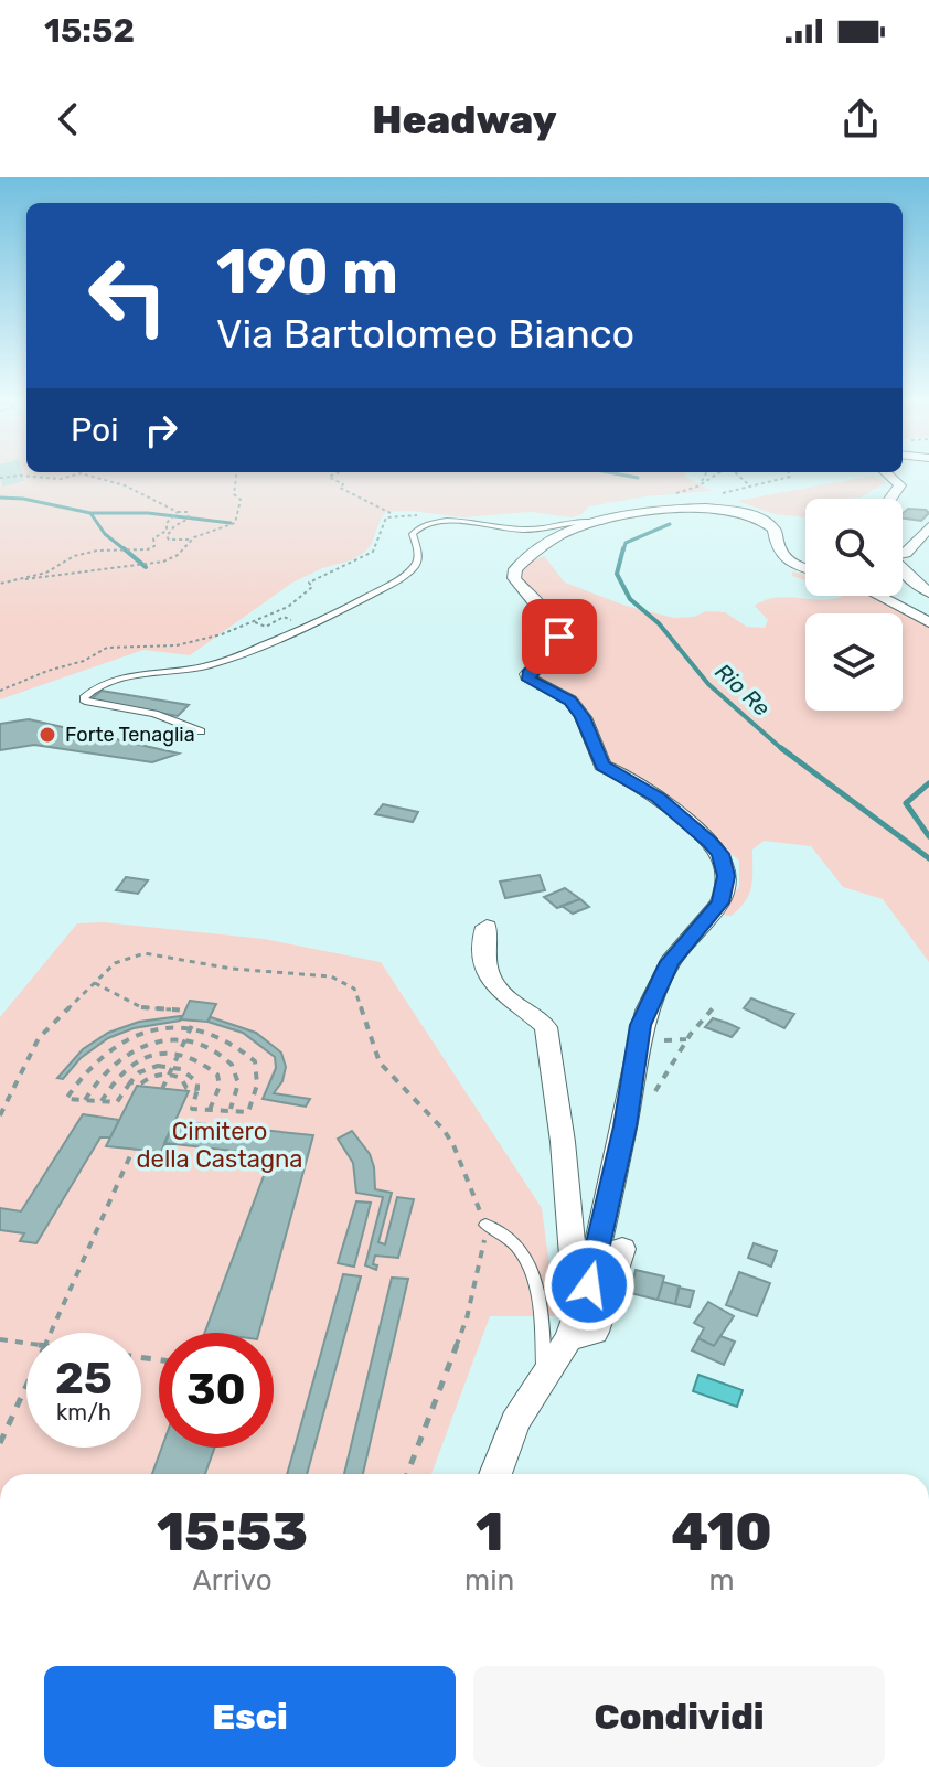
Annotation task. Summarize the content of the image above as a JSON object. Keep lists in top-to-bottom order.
{
  "water": ["Rio Re"],
  "parks": ["Cimitero della Castagna"],
  "places": ["Forte Tenaglia"],
  "page": {
    "status": "15:52",
    "header": "Headway",
    "turn": ["190 m", "Via Bartolomeo Bianco"],
    "then": "Poi",
    "speed": "25 km/h",
    "limit": "30",
    "eta": [
      "15:53",
      "Arrivo",
      "1",
      "min",
      "410",
      "m"
    ],
    "buttons": ["Esci", "Condividi"]
  }
}
